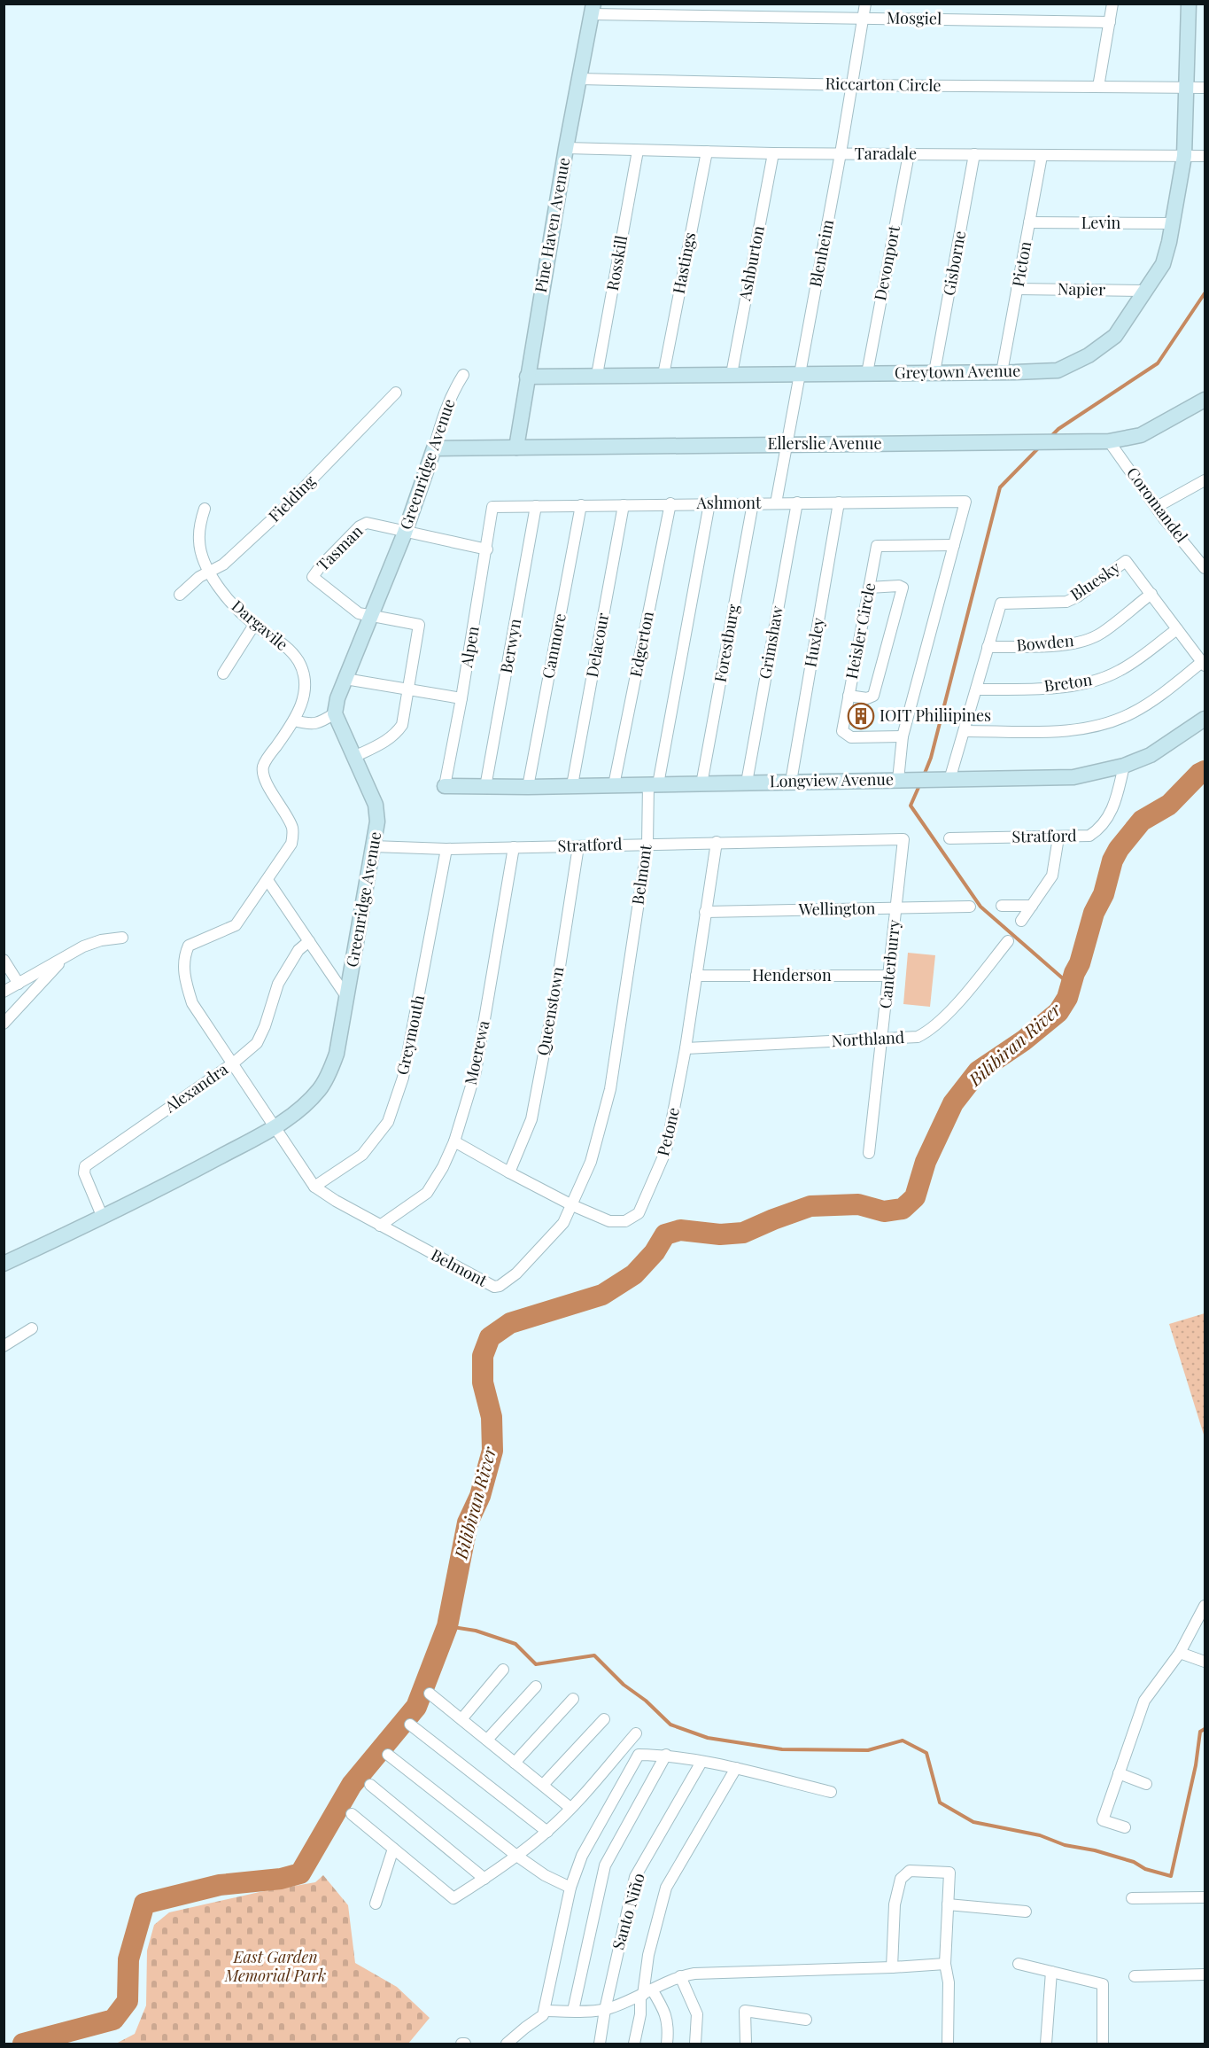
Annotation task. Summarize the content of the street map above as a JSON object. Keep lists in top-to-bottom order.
{
  "streets": {
    "street": [
      "Mosgiel",
      "Riccarton Circle",
      "Taradale",
      "Levin",
      "Pine Haven Avenue",
      "Blenheim",
      "Rosskill",
      "Hastings",
      "Ashburton",
      "Devonport",
      "Gisborne",
      "Picton",
      "Napier",
      "Greytown Avenue",
      "Ellerslie Avenue",
      "Greenridge Avenue",
      "Fielding",
      "Ashmont",
      "Coromandel",
      "Tasman",
      "Bluesky",
      "Dargavile",
      "Heisler Circle",
      "Grimshaw",
      "Huxley",
      "Forestburg",
      "Bowden",
      "Edgerton",
      "Delacour",
      "Berwyn",
      "Canmore",
      "Alpen",
      "Breton",
      "Longview Avenue",
      "Stratford",
      "Belmont",
      "Wellington",
      "Canterburry",
      "Henderson",
      "Queenstown",
      "Greymouth",
      "Northland",
      "Moerewa",
      "Alexandra",
      "Petone",
      "Santo Niño"
    ]
  },
  "crossings": [
    ["Mosgiel", "Pine Haven Avenue"],
    ["Mosgiel", "Blenheim"],
    ["Riccarton Circle", "Pine Haven Avenue"],
    ["Riccarton Circle", "Blenheim"],
    ["Riccarton Circle", "Greytown Avenue"],
    ["Taradale", "Pine Haven Avenue"],
    ["Taradale", "Blenheim"],
    ["Taradale", "Rosskill"],
    ["Taradale", "Hastings"],
    ["Taradale", "Ashburton"],
    ["Taradale", "Devonport"],
    ["Taradale", "Gisborne"],
    ["Taradale", "Picton"],
    ["Taradale", "Greytown Avenue"],
    ["Levin", "Picton"],
    ["Levin", "Greytown Avenue"],
    ["Pine Haven Avenue", "Greytown Avenue"],
    ["Pine Haven Avenue", "Ellerslie Avenue"],
    ["Blenheim", "Greytown Avenue"],
    ["Blenheim", "Ellerslie Avenue"],
    ["Blenheim", "Ashmont"],
    ["Rosskill", "Greytown Avenue"],
    ["Hastings", "Greytown Avenue"],
    ["Ashburton", "Greytown Avenue"],
    ["Devonport", "Greytown Avenue"],
    ["Gisborne", "Greytown Avenue"],
    ["Picton", "Napier"],
    ["Picton", "Greytown Avenue"],
    ["Napier", "Greytown Avenue"],
    ["Ellerslie Avenue", "Greenridge Avenue"],
    ["Ellerslie Avenue", "Coromandel"],
    ["Greenridge Avenue", "Tasman"],
    ["Greenridge Avenue", "Stratford"],
    ["Greenridge Avenue", "Belmont"],
    ["Greenridge Avenue", "Alexandra"],
    ["Fielding", "Dargavile"],
    ["Ashmont", "Heisler Circle"],
    ["Ashmont", "Grimshaw"],
    ["Ashmont", "Huxley"],
    ["Ashmont", "Forestburg"],
    ["Ashmont", "Edgerton"],
    ["Ashmont", "Delacour"],
    ["Ashmont", "Berwyn"],
    ["Ashmont", "Canmore"],
    ["Ashmont", "Alpen"],
    ["Ashmont", "Belmont"],
    ["Tasman", "Alpen"],
    ["Bluesky", "Bowden"],
    ["Dargavile", "Belmont"],
    ["Grimshaw", "Longview Avenue"],
    ["Huxley", "Longview Avenue"],
    ["Forestburg", "Longview Avenue"],
    ["Edgerton", "Longview Avenue"],
    ["Delacour", "Longview Avenue"],
    ["Berwyn", "Longview Avenue"],
    ["Canmore", "Longview Avenue"],
    ["Alpen", "Longview Avenue"],
    ["Longview Avenue", "Stratford"],
    ["Longview Avenue", "Belmont"],
    ["Stratford", "Belmont"],
    ["Stratford", "Canterburry"],
    ["Stratford", "Queenstown"],
    ["Stratford", "Greymouth"],
    ["Stratford", "Moerewa"],
    ["Stratford", "Petone"],
    ["Belmont", "Greymouth"],
    ["Belmont", "Moerewa"],
    ["Belmont", "Alexandra"],
    ["Belmont", "Petone"],
    ["Wellington", "Canterburry"],
    ["Wellington", "Petone"],
    ["Canterburry", "Henderson"],
    ["Canterburry", "Northland"],
    ["Henderson", "Petone"],
    ["Queenstown", "Petone"],
    ["Northland", "Petone"],
    ["Moerewa", "Petone"]
  ],
  "water": ["Bilibiran River"],
  "parks": ["East Garden Memorial Park"],
  "places": {
    "building": ["IOIT Philiipines"]
  }
}
